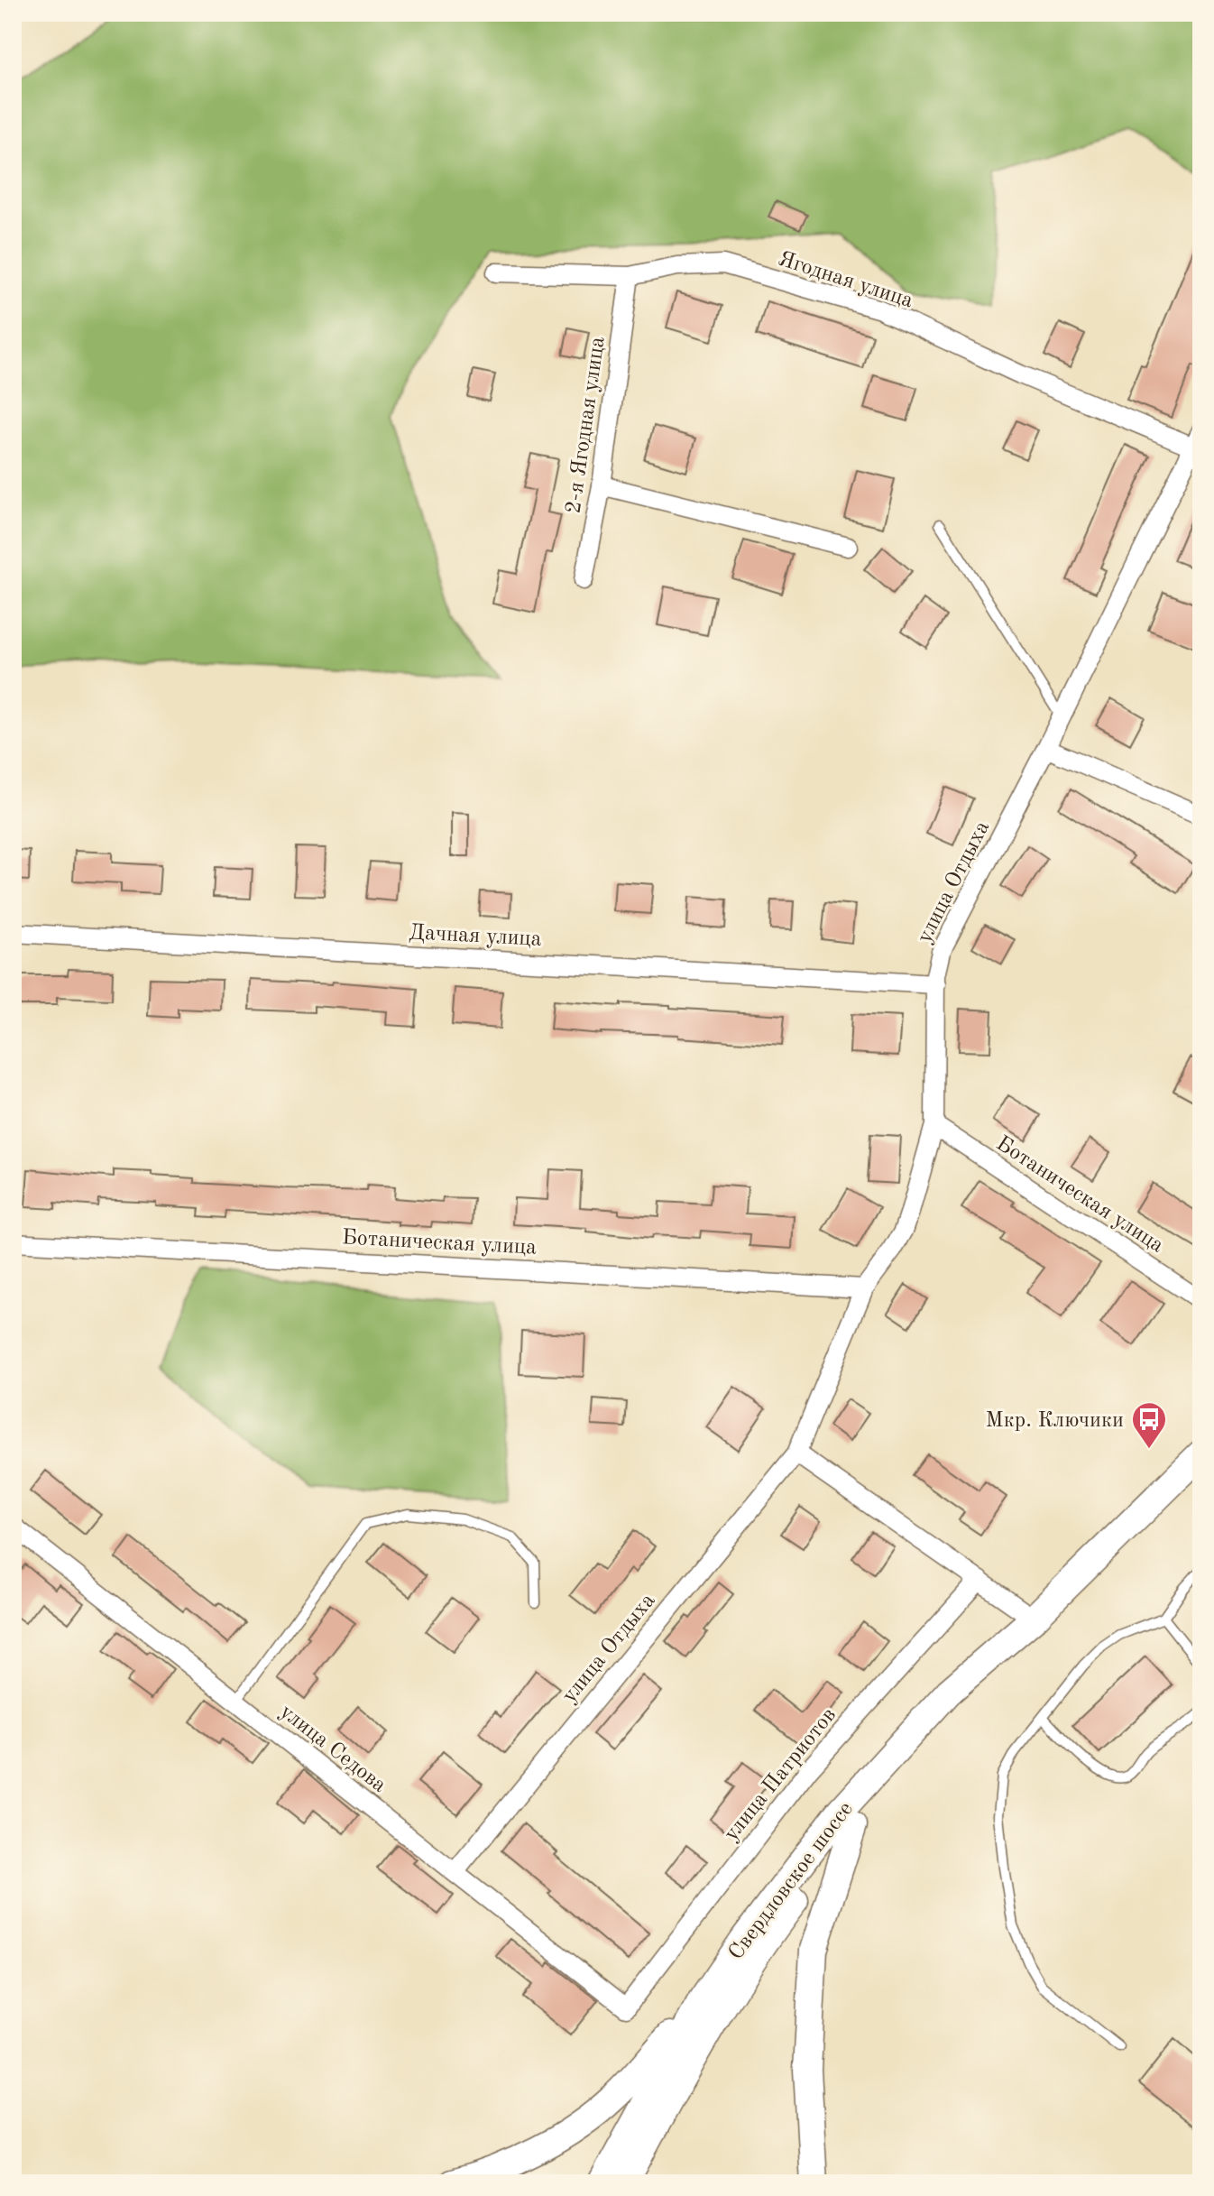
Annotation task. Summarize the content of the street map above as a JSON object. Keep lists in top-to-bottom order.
{
  "streets": {
    "main road": ["Свердловское шоссе"],
    "street": [
      "Ягодная улица",
      "2-я Ягодная улица",
      "улица Отдыха",
      "Дачная улица",
      "Ботаническая улица",
      "улица Седова",
      "улица Патриотов"
    ]
  },
  "crossings": [
    ["Ягодная улица", "2-я Ягодная улица"],
    ["Ягодная улица", "улица Отдыха"],
    ["улица Отдыха", "Дачная улица"],
    ["улица Отдыха", "Ботаническая улица"],
    ["улица Отдыха", "улица Седова"],
    ["улица Седова", "улица Патриотов"]
  ],
  "places": {
    "bus stop": ["Мкр. Ключики"]
  }
}
